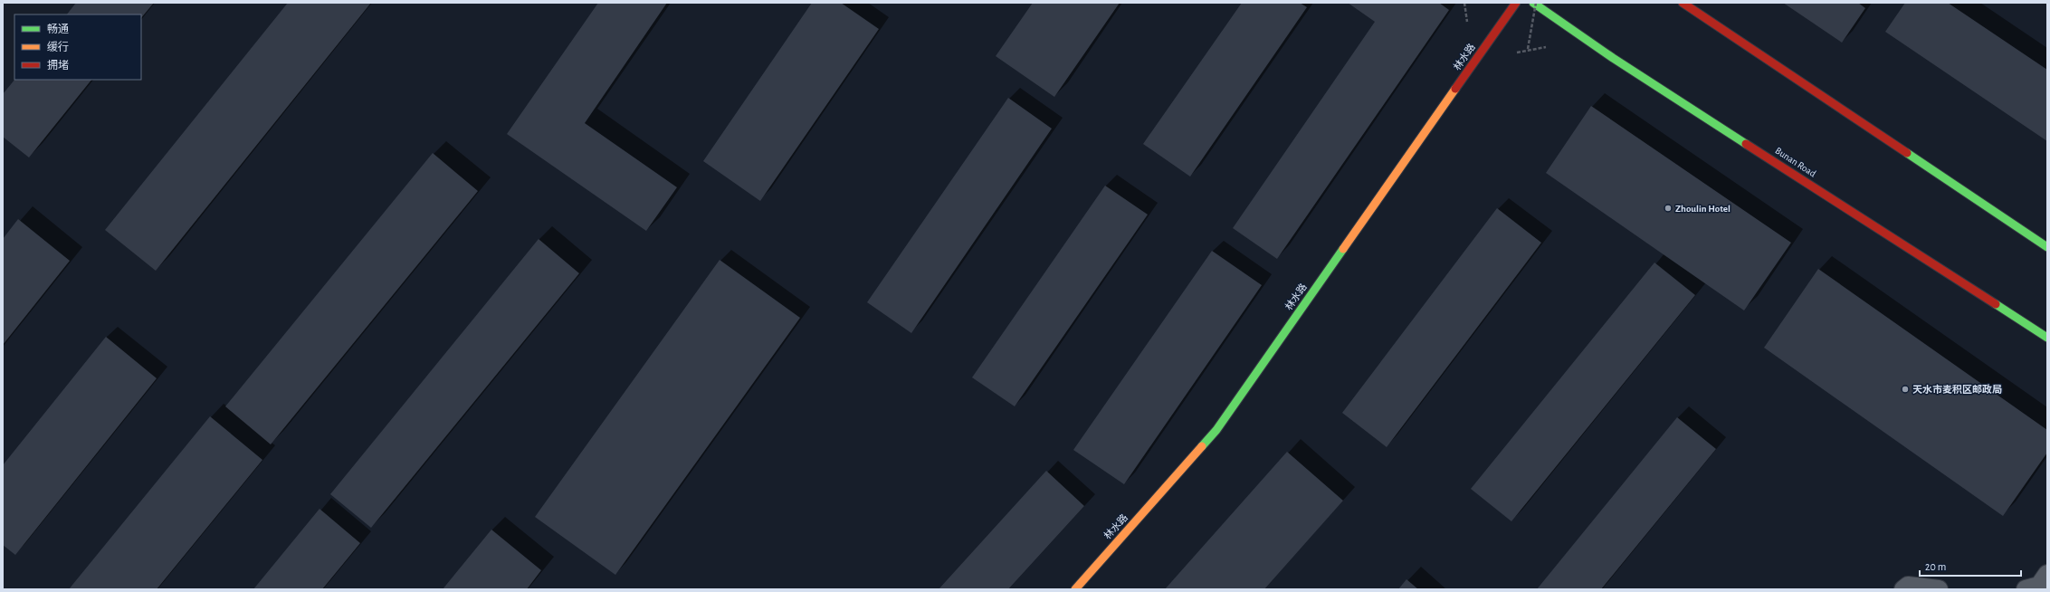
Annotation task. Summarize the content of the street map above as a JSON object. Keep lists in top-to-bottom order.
{
  "streets": {
    "main road": ["林水路", "Bunan Road"]
  },
  "places": ["Zhoulin Hotel", "天水市麦积区邮政局"],
  "legend": ["畅通", "缓行", "拥堵"],
  "scale_bar": "20 m"
}
